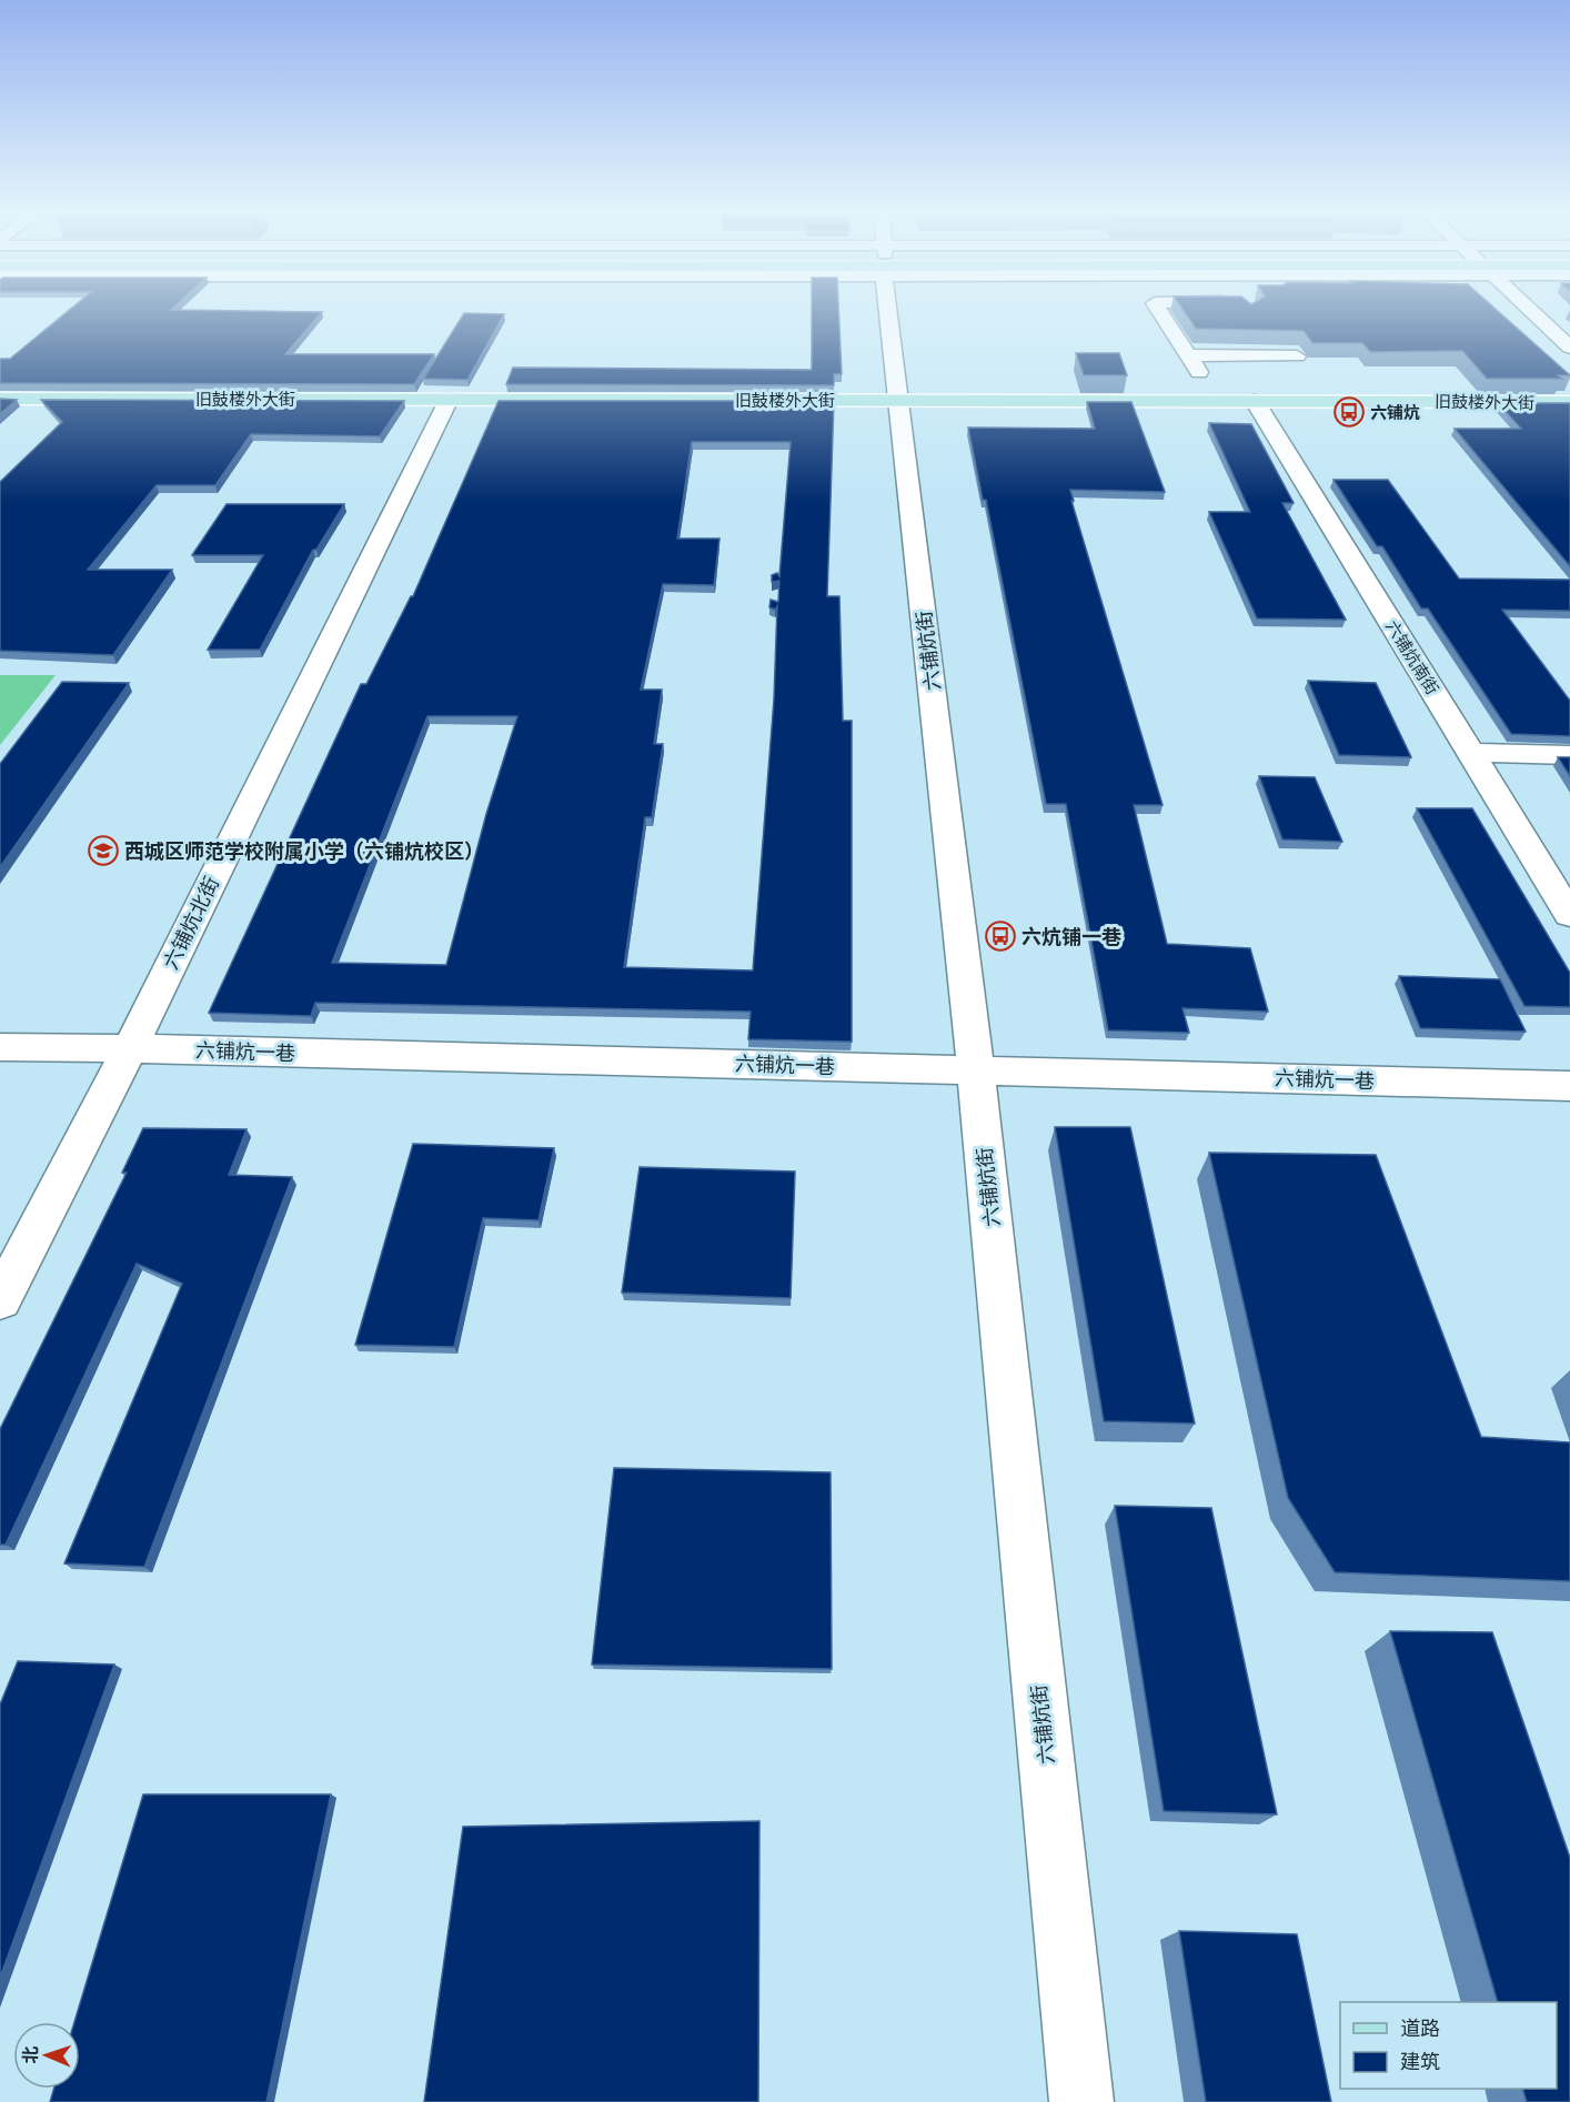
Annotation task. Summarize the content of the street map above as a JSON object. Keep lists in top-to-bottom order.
{
  "streets": {
    "main road": ["旧鼓楼外大街"],
    "street": [
      "六铺炕街",
      "六铺炕南街",
      "六铺炕北街",
      "六铺炕一巷"
    ]
  },
  "crossings": [
    ["旧鼓楼外大街", "六铺炕街"],
    ["旧鼓楼外大街", "六铺炕南街"],
    ["旧鼓楼外大街", "六铺炕北街"],
    ["六铺炕街", "六铺炕一巷"],
    ["六铺炕北街", "六铺炕一巷"]
  ],
  "places": {
    "bus stop": ["六铺炕", "六炕铺一巷"],
    "school or university": ["西城区师范学校附属小学（六铺炕校区）"]
  },
  "legend": ["道路", "建筑"],
  "north": "left"
}
